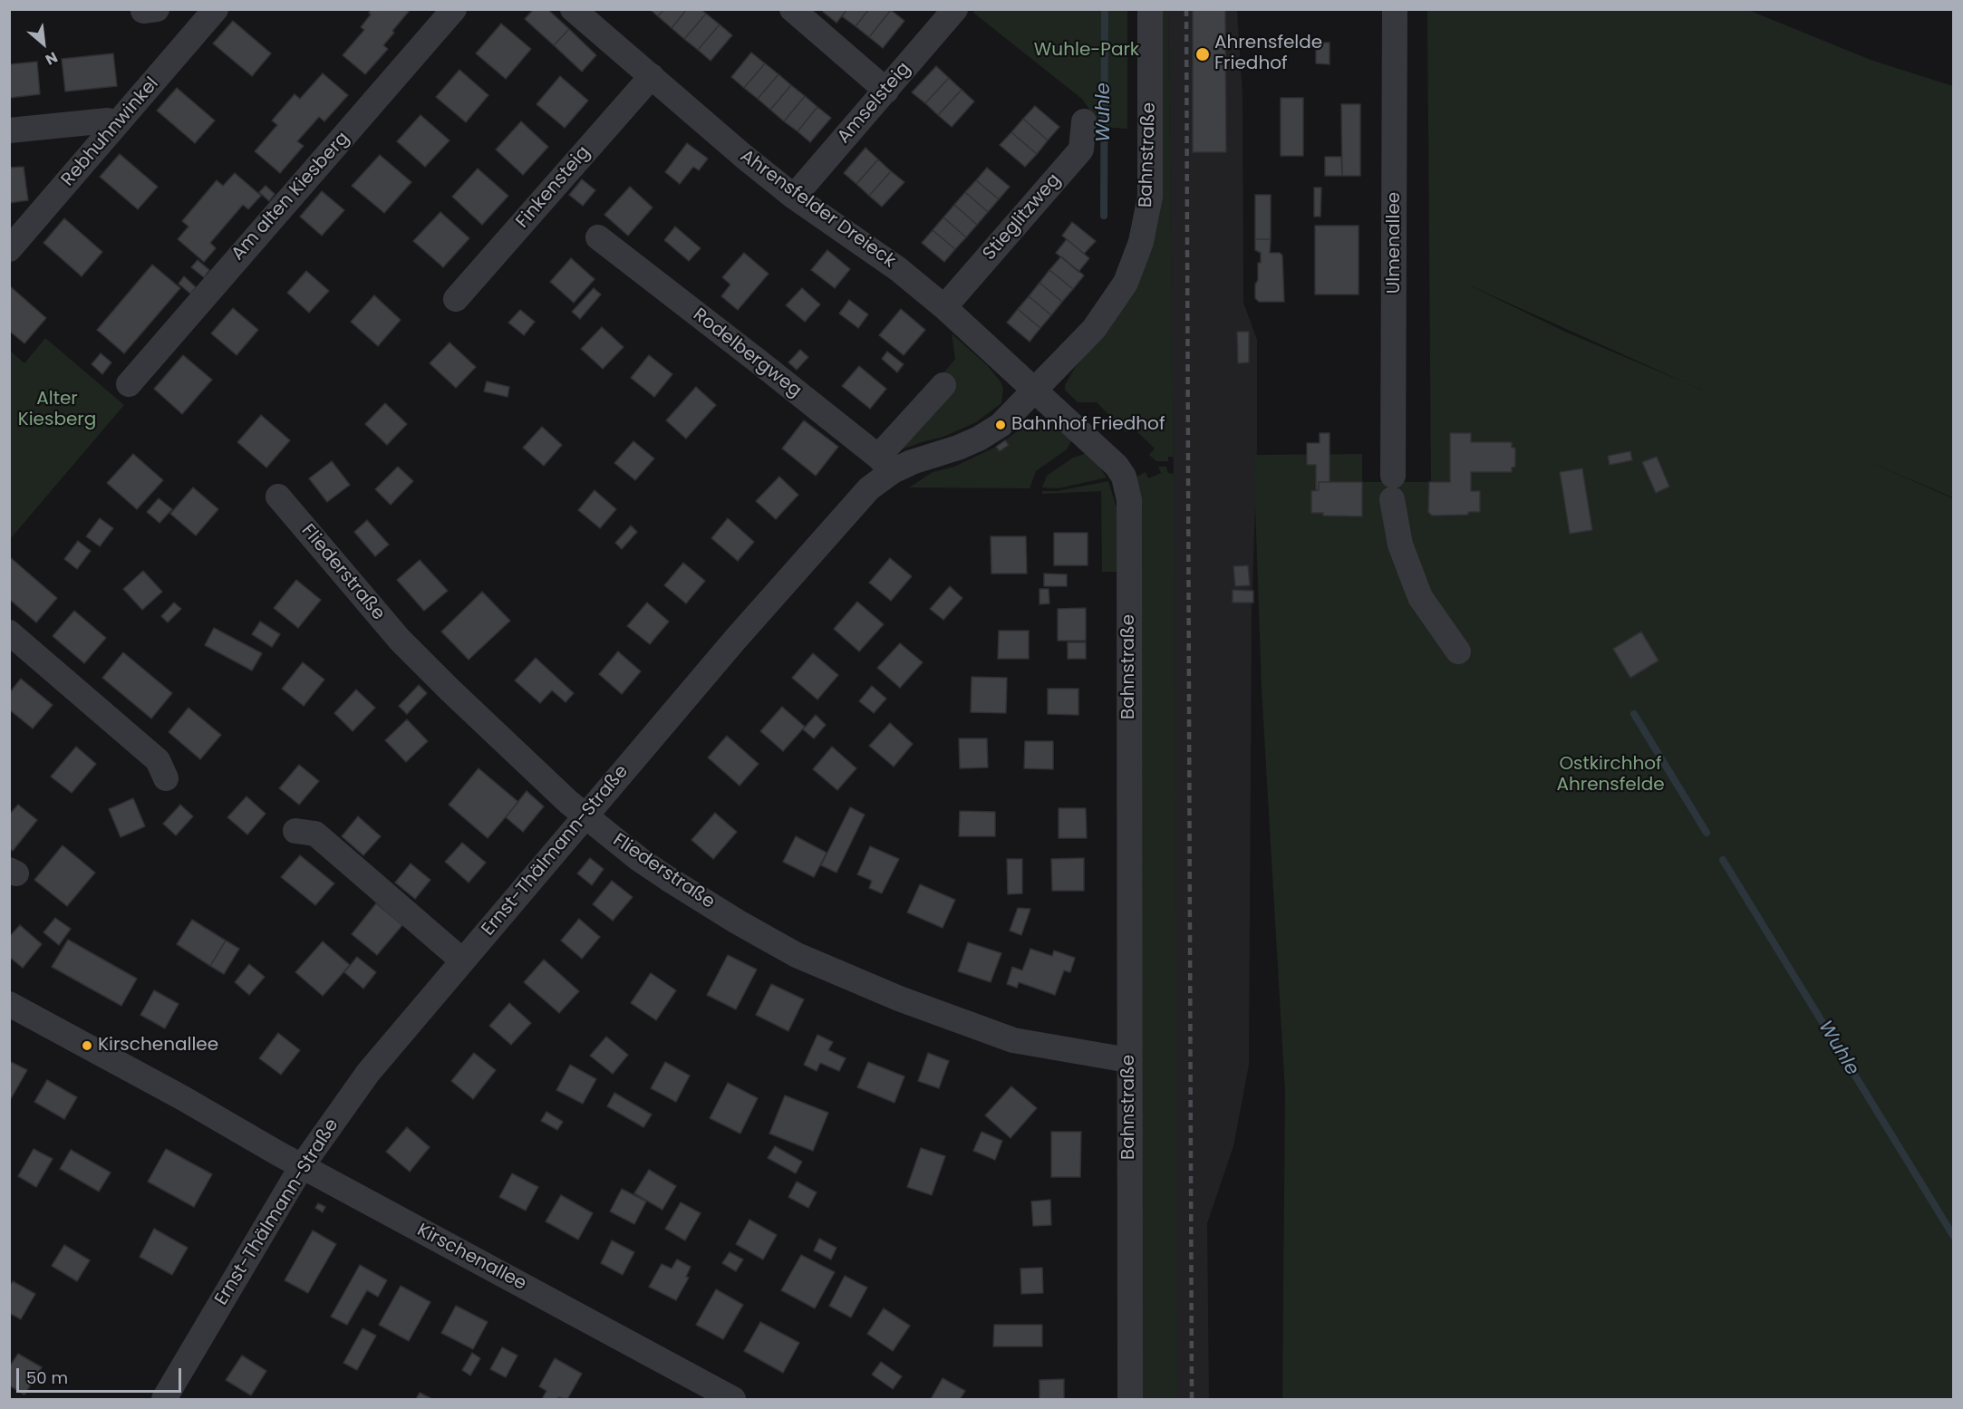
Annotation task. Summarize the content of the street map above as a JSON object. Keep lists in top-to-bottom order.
{
  "streets": {
    "street": [
      "Amselsteig",
      "Rebhuhnwinkel",
      "Bahnstraße",
      "Finkensteig",
      "Am alten Kiesberg",
      "Ahrensfelder Dreieck",
      "Stieglitzweg",
      "Ulmenallee",
      "Rodelbergweg",
      "Fliederstraße",
      "Ernst-Thälmann-Straße",
      "Kirschenallee"
    ]
  },
  "crossings": [
    ["Amselsteig", "Ahrensfelder Dreieck"],
    ["Bahnstraße", "Ahrensfelder Dreieck"],
    ["Bahnstraße", "Fliederstraße"],
    ["Bahnstraße", "Ernst-Thälmann-Straße"],
    ["Finkensteig", "Ahrensfelder Dreieck"],
    ["Ahrensfelder Dreieck", "Stieglitzweg"],
    ["Ahrensfelder Dreieck", "Ernst-Thälmann-Straße"],
    ["Rodelbergweg", "Ernst-Thälmann-Straße"],
    ["Fliederstraße", "Ernst-Thälmann-Straße"],
    ["Ernst-Thälmann-Straße", "Kirschenallee"]
  ],
  "water": ["Wuhle"],
  "parks": ["Wuhle-Park", "Alter Kiesberg", "Ostkirchhof Ahrensfelde"],
  "places": ["Ahrensfelde Friedhof", "Bahnhof Friedhof", "Kirschenallee"],
  "scale_bar": "50 m",
  "north": "bottom right"
}
